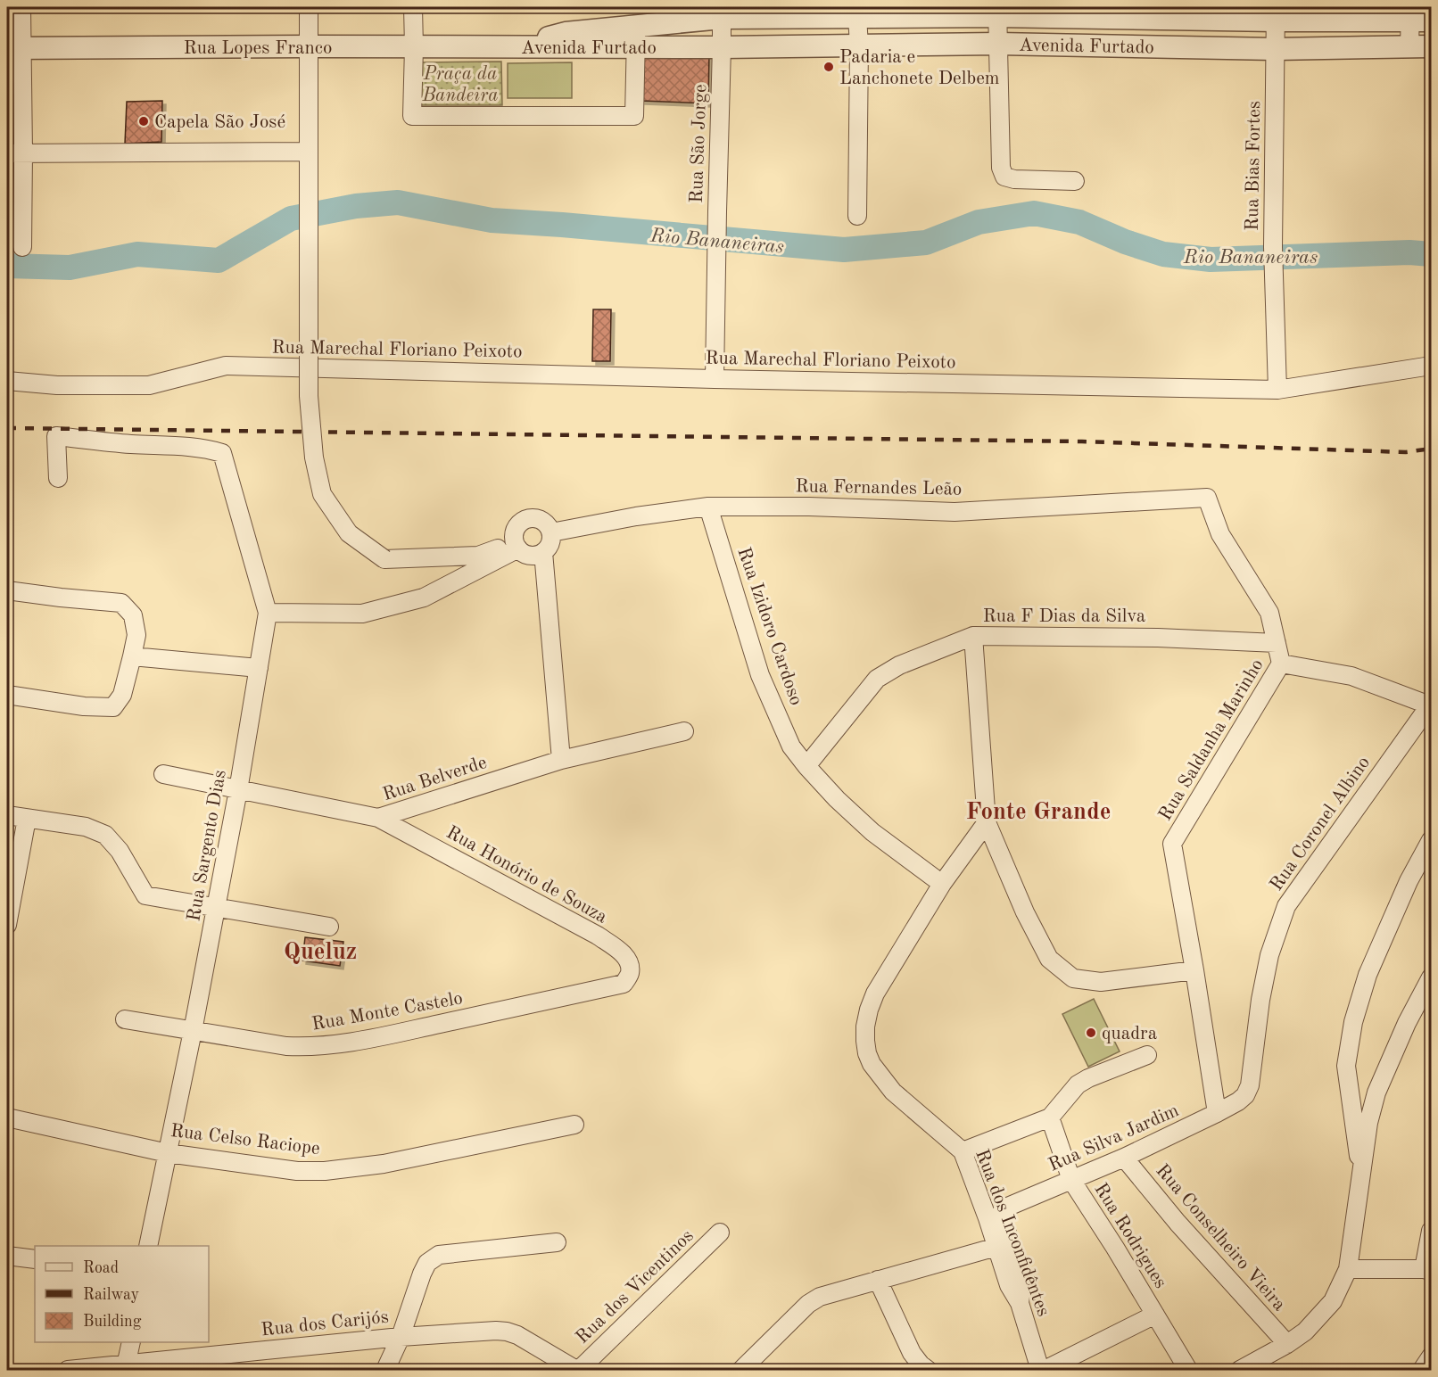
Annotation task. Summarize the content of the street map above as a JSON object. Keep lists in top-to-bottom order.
{
  "streets": {
    "street": [
      "Avenida Furtado",
      "Rua Lopes Franco",
      "Rua São Jorge",
      "Rua Bias Fortes",
      "Rua Marechal Floriano Peixoto",
      "Rua Fernandes Leão",
      "Rua F Dias da Silva",
      "Rua Izidoro Cardoso",
      "Rua Saldanha Marinho",
      "Rua Belverde",
      "Rua Coronel Albino",
      "Rua Sargento Dias",
      "Rua Honório de Souza",
      "Rua Monte Castelo",
      "Rua Silva Jardim",
      "Rua Celso Raciope",
      "Rua dos Inconfidêntes",
      "Rua Rodrigues",
      "Rua Conselheiro Vieira",
      "Rua dos Vicentinos",
      "Rua dos Carijós"
    ]
  },
  "crossings": [
    ["Avenida Furtado", "Rua Lopes Franco"],
    ["Avenida Furtado", "Rua São Jorge"],
    ["Avenida Furtado", "Rua Bias Fortes"],
    ["Rua São Jorge", "Rua Marechal Floriano Peixoto"],
    ["Rua Bias Fortes", "Rua Marechal Floriano Peixoto"],
    ["Rua Fernandes Leão", "Rua Izidoro Cardoso"],
    ["Rua Fernandes Leão", "Rua Saldanha Marinho"],
    ["Rua F Dias da Silva", "Rua Izidoro Cardoso"],
    ["Rua F Dias da Silva", "Rua Saldanha Marinho"],
    ["Rua Izidoro Cardoso", "Rua dos Inconfidêntes"],
    ["Rua Saldanha Marinho", "Rua Silva Jardim"],
    ["Rua Belverde", "Rua Sargento Dias"],
    ["Rua Belverde", "Rua Honório de Souza"],
    ["Rua Coronel Albino", "Rua Silva Jardim"],
    ["Rua Sargento Dias", "Rua Monte Castelo"],
    ["Rua Sargento Dias", "Rua Celso Raciope"],
    ["Rua Honório de Souza", "Rua Monte Castelo"],
    ["Rua Silva Jardim", "Rua dos Inconfidêntes"],
    ["Rua Silva Jardim", "Rua Rodrigues"],
    ["Rua Silva Jardim", "Rua Conselheiro Vieira"],
    ["Rua dos Vicentinos", "Rua dos Carijós"]
  ],
  "districts": ["Fonte Grande", "Queluz"],
  "water": ["Rio Bananeiras"],
  "parks": ["Praça da Bandeira"],
  "places": ["Padaria e Lanchonete Delbem", "Capela São José", "quadra"],
  "legend": ["Road", "Railway", "Building"]
}
